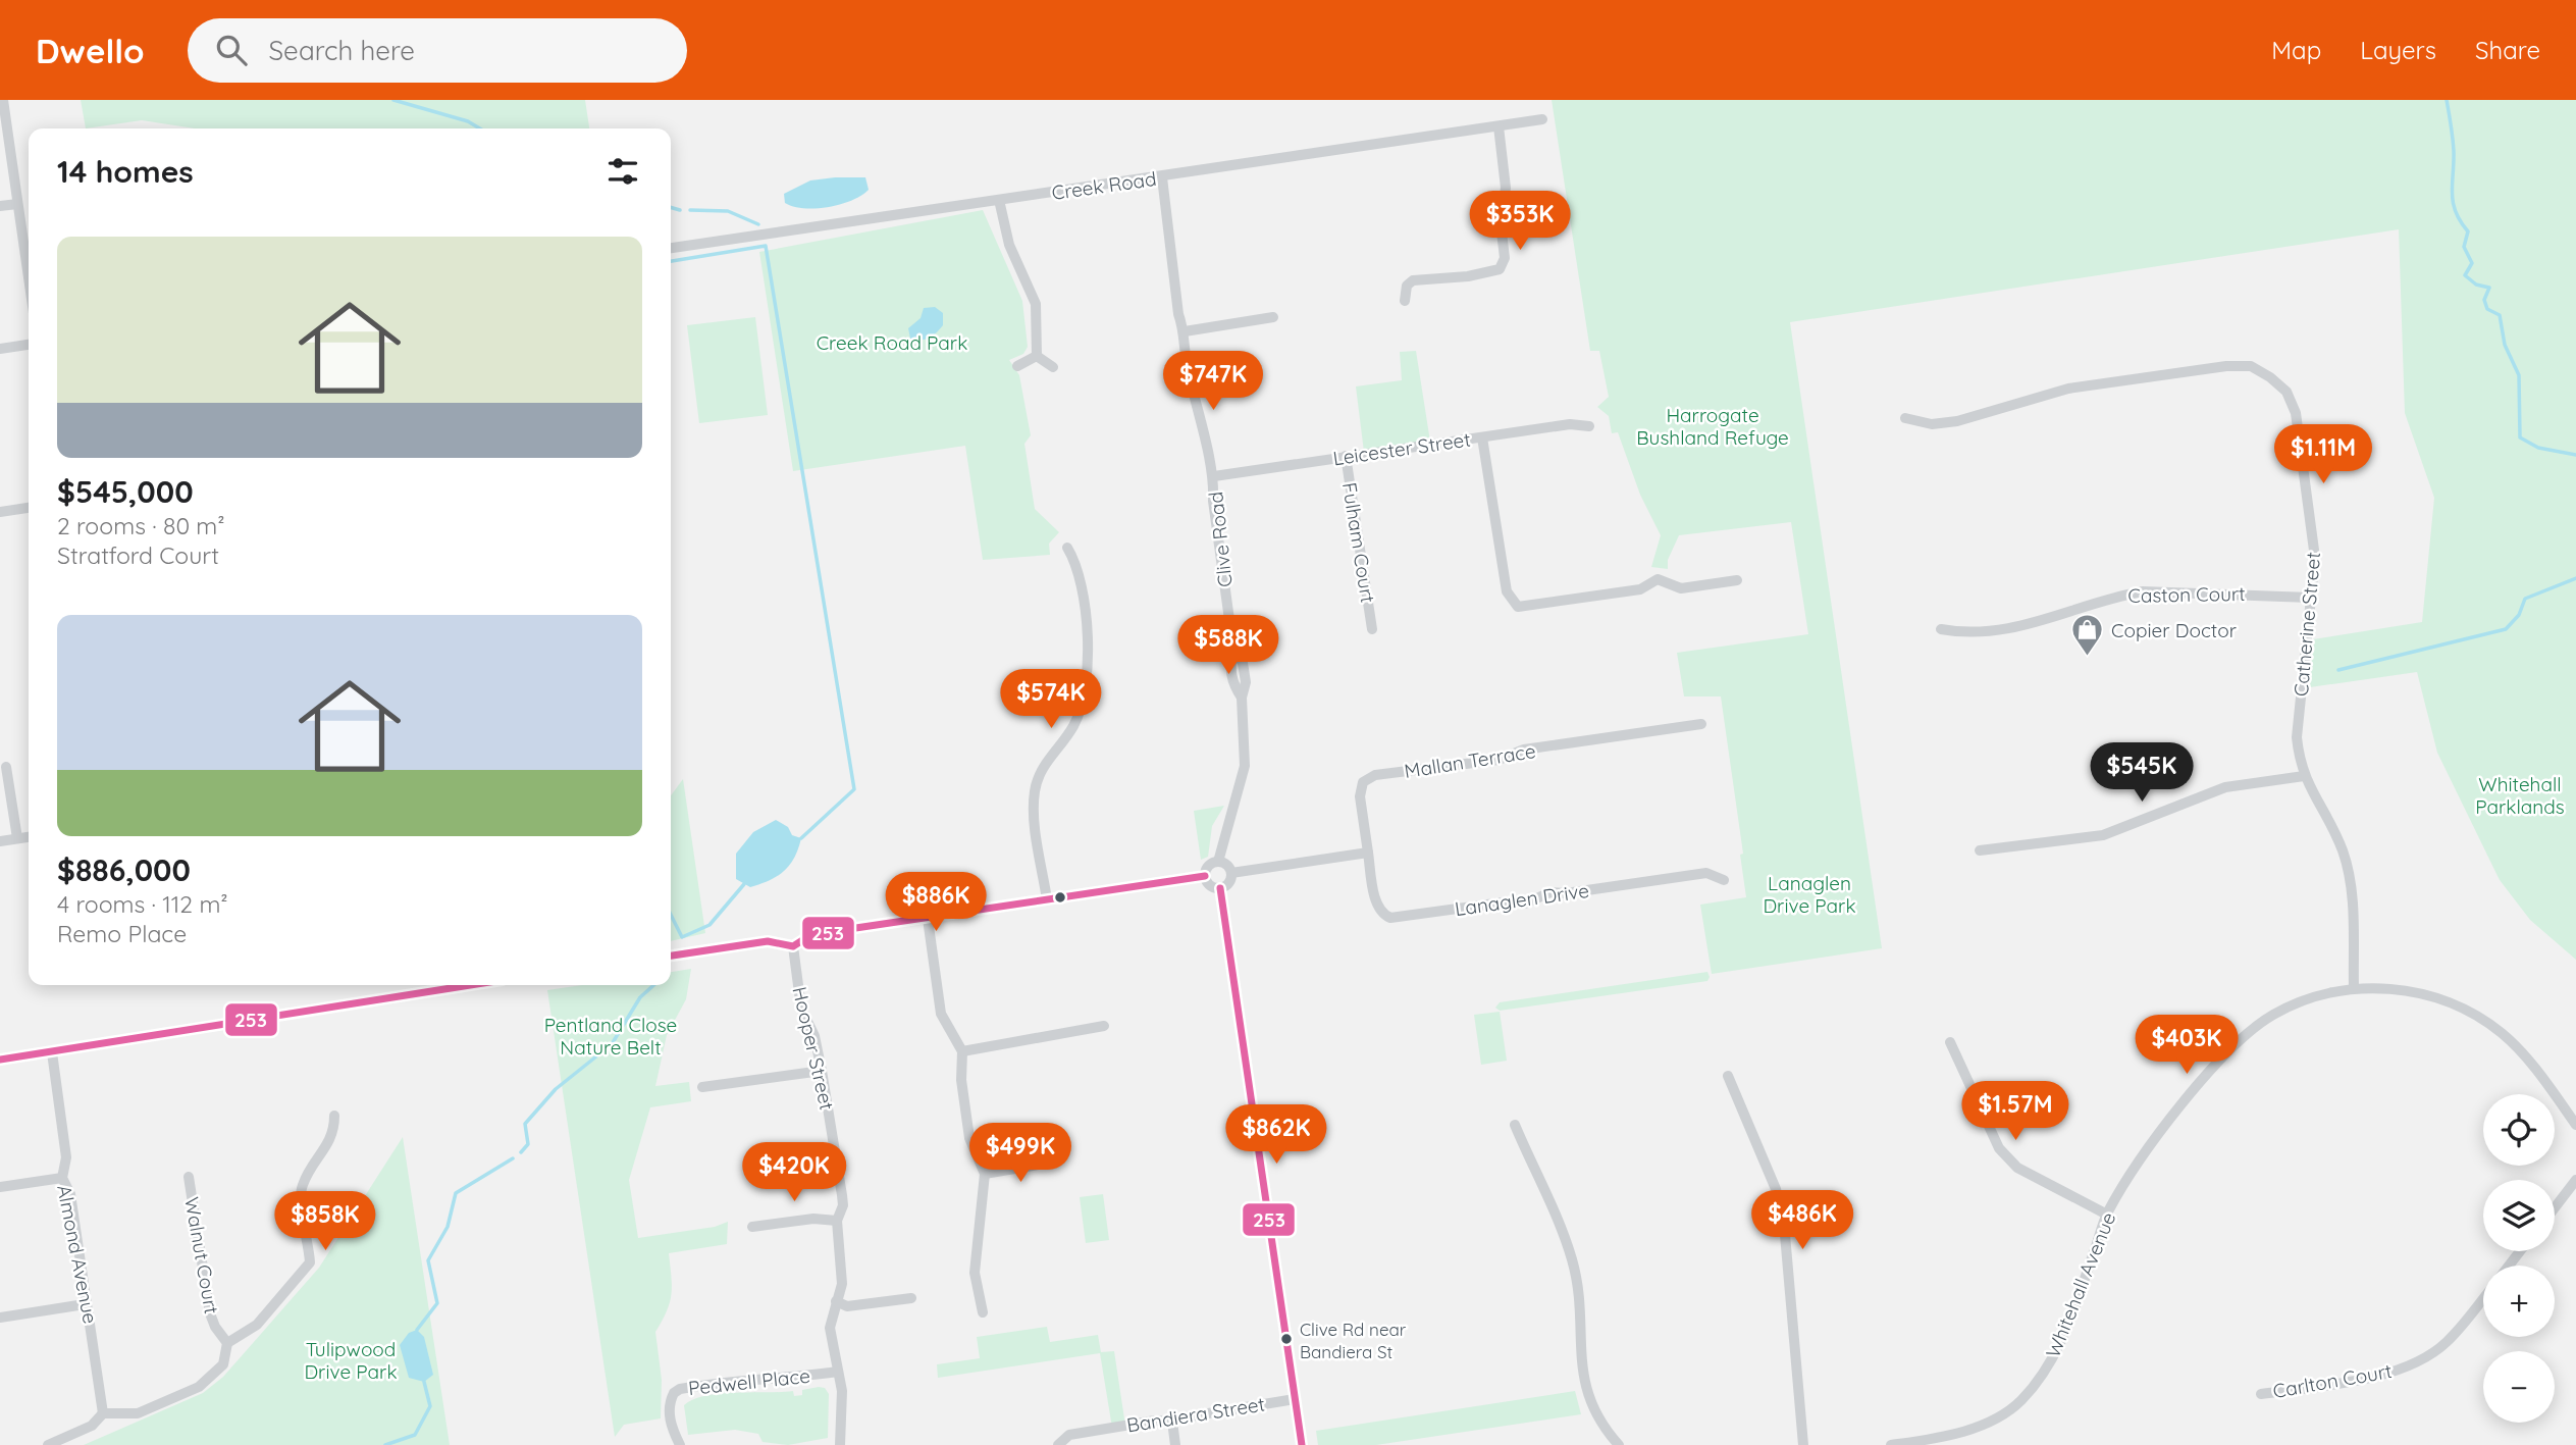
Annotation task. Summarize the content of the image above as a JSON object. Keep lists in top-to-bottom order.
{
  "streets": {
    "street": [
      "Creek Road",
      "Leicester Street",
      "Clive Road",
      "Fulham Court",
      "Caston Court",
      "Catherine Street",
      "Mallan Terrace",
      "Lanaglen Drive",
      "Hooper Street",
      "Almond Avenue",
      "Walnut Court",
      "Whitehall Avenue",
      "Carlton Court",
      "Pedwell Place",
      "Bandiera Street"
    ]
  },
  "crossings": [
    ["Creek Road", "Clive Road"],
    ["Leicester Street", "Clive Road"],
    ["Leicester Street", "Fulham Court"],
    ["Caston Court", "Catherine Street"],
    ["Catherine Street", "Whitehall Avenue"],
    ["Mallan Terrace", "Lanaglen Drive"],
    ["Hooper Street", "Pedwell Place"]
  ],
  "parks": [
    "Creek Road Park",
    "Harrogate Bushland Refuge",
    "Whitehall Parklands",
    "Lanaglen Drive Park",
    "Pentland Close Nature Belt",
    "Tulipwood Drive Park"
  ],
  "places": {
    "shop": ["Copier Doctor"],
    "other": ["Clive Rd near Bandiera St"]
  },
  "lines": ["transit line 253"],
  "page": {
    "header": "Dwello",
    "search": "Search here",
    "nav": ["Map", "Layers", "Share"],
    "heading": "14 homes",
    "price": [
      "$353K",
      "$747K",
      "$1.11M",
      "$588K",
      "$574K",
      "$545K",
      "$886K",
      "$403K",
      "$1.57M",
      "$862K",
      "$499K",
      "$420K",
      "$486K",
      "$858K"
    ],
    "list": [
      {
        "name": "$545,000",
        "note": "2 rooms · 80 m² · Stratford Court"
      },
      {
        "name": "$886,000",
        "note": "4 rooms · 112 m² · Remo Place"
      }
    ],
    "map_buttons": ["+", "−"]
  }
}
